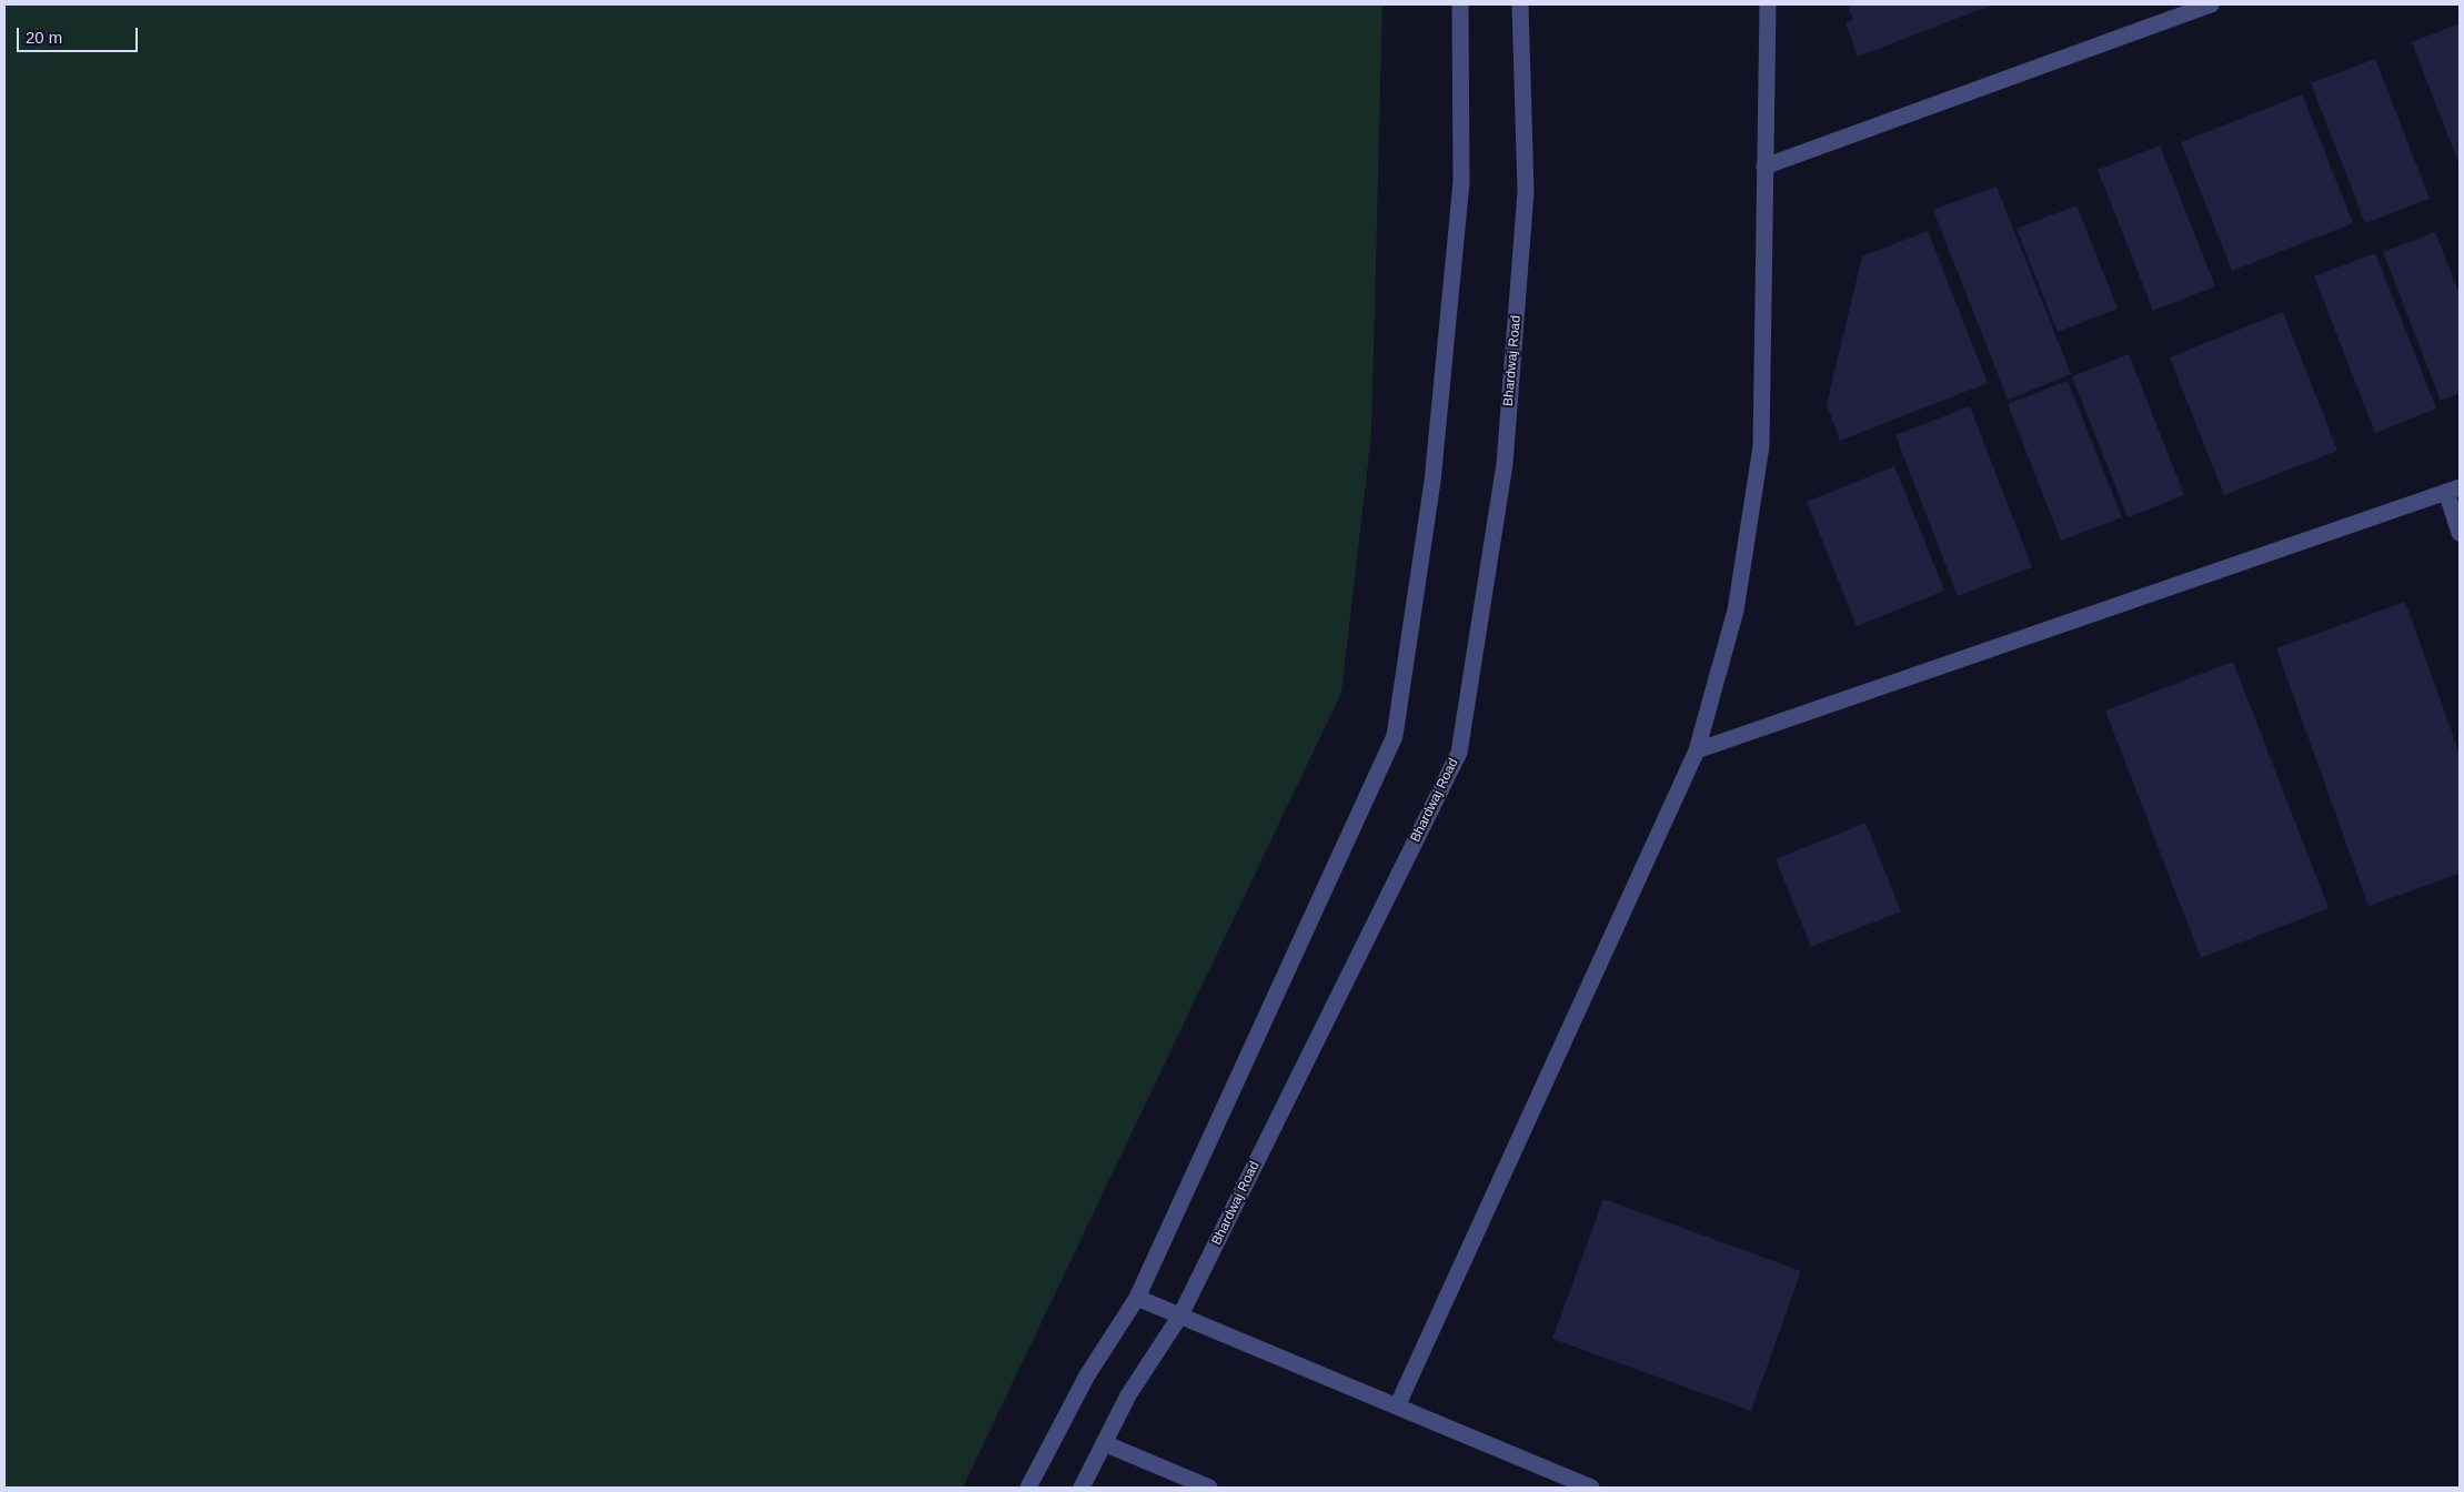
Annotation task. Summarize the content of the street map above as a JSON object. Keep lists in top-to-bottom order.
{
  "streets": {
    "street": ["Bhardwaj Road"]
  },
  "scale_bar": "20 m"
}
